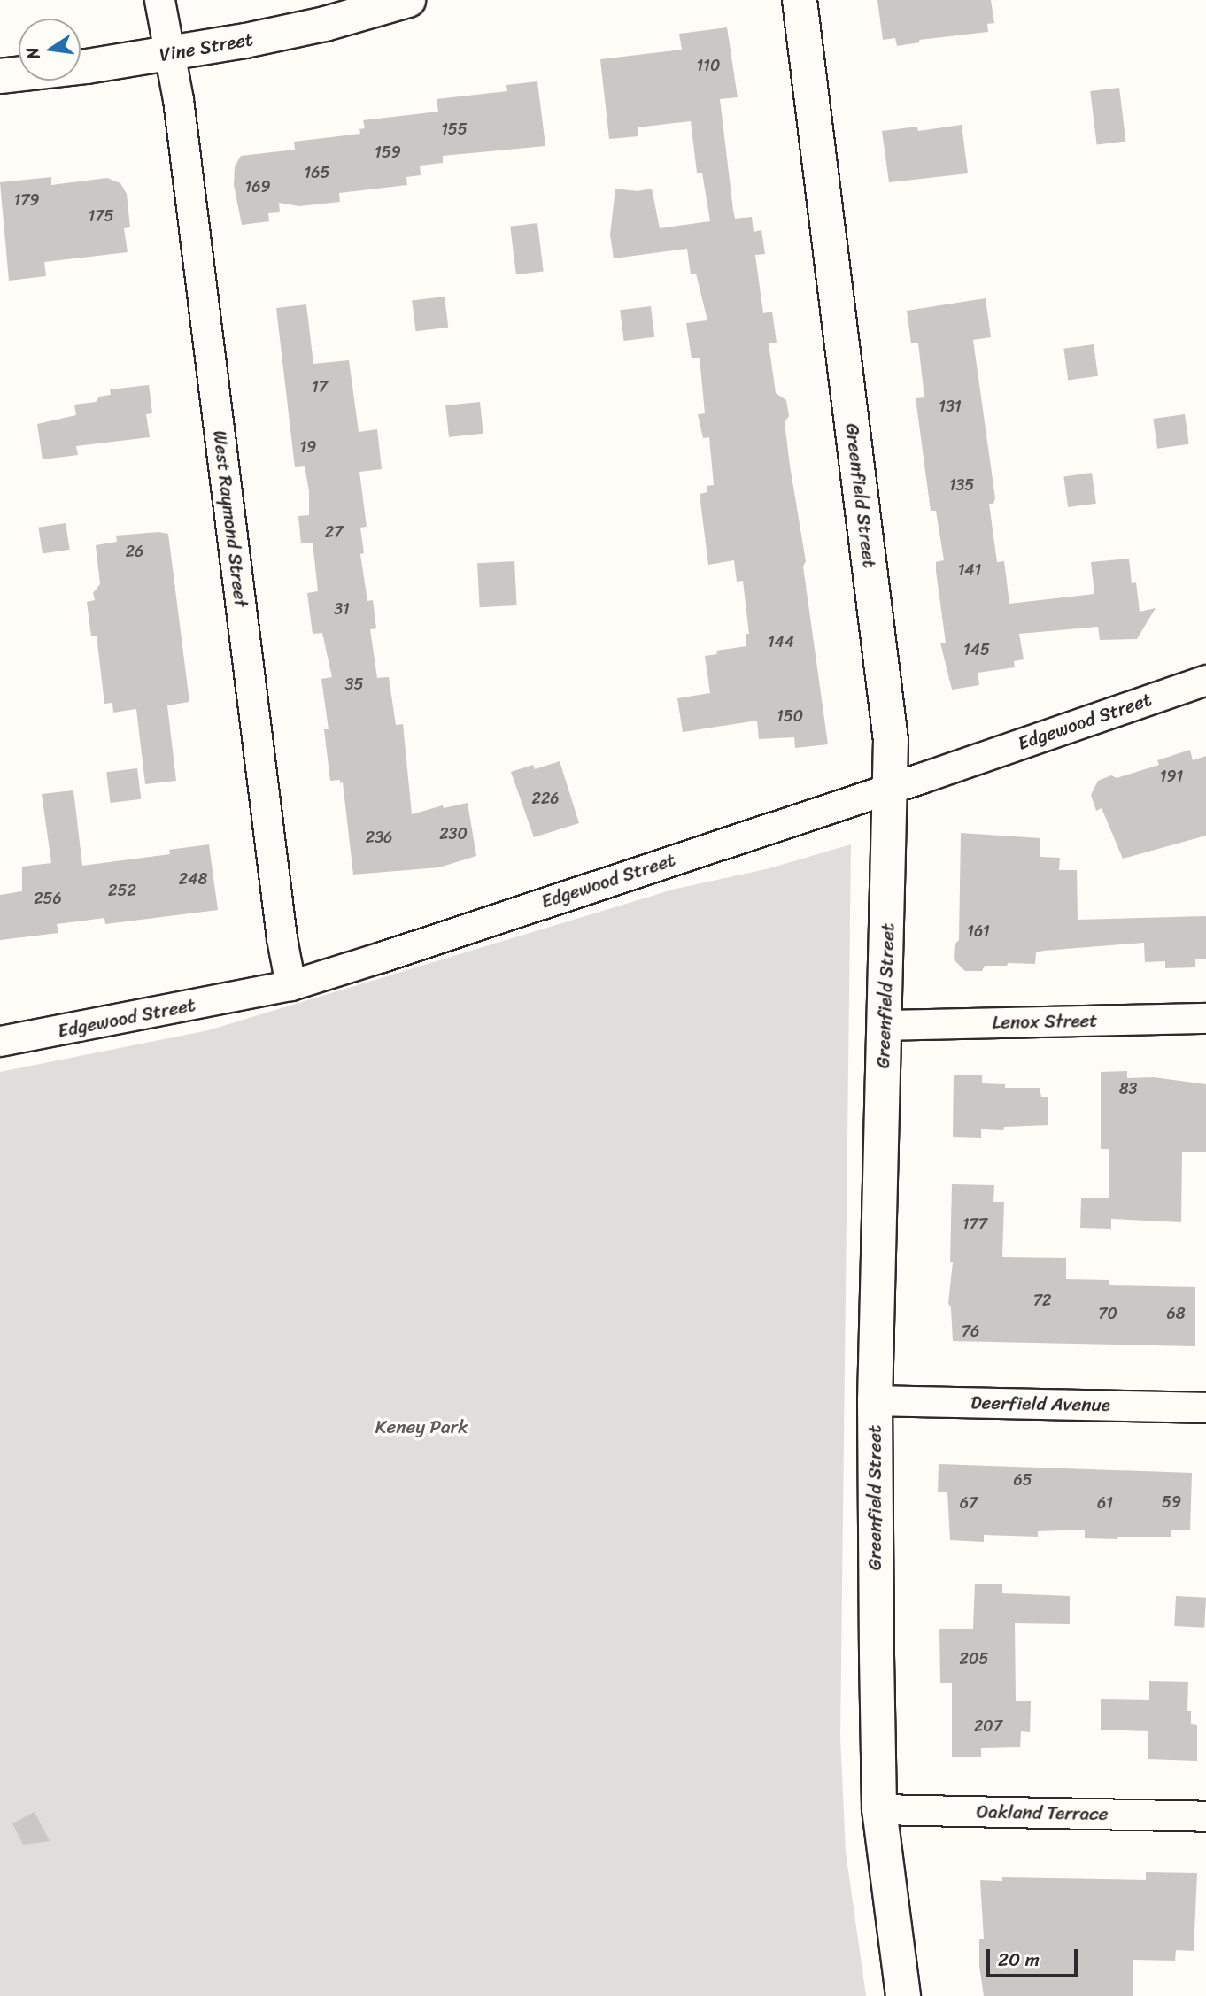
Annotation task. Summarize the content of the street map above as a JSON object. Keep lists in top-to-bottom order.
{
  "streets": {
    "street": [
      "Vine Street",
      "Greenfield Street",
      "West Raymond Street",
      "Edgewood Street",
      "Lenox Street",
      "Deerfield Avenue",
      "Oakland Terrace"
    ]
  },
  "crossings": [
    ["Vine Street", "West Raymond Street"],
    ["Greenfield Street", "Edgewood Street"],
    ["Greenfield Street", "Lenox Street"],
    ["Greenfield Street", "Deerfield Avenue"],
    ["Greenfield Street", "Oakland Terrace"],
    ["West Raymond Street", "Edgewood Street"]
  ],
  "parks": ["Keney Park"],
  "house_numbers": [
    "110",
    "155",
    "159",
    "165",
    "169",
    "179",
    "175",
    "17",
    "131",
    "19",
    "135",
    "27",
    "26",
    "141",
    "31",
    "144",
    "145",
    "35",
    "150",
    "191",
    "226",
    "230",
    "236",
    "248",
    "252",
    "256",
    "161",
    "83",
    "177",
    "72",
    "70",
    "68",
    "76",
    "65",
    "59",
    "67",
    "61",
    "205",
    "207"
  ],
  "scale_bar": "20 m",
  "north": "left"
}
